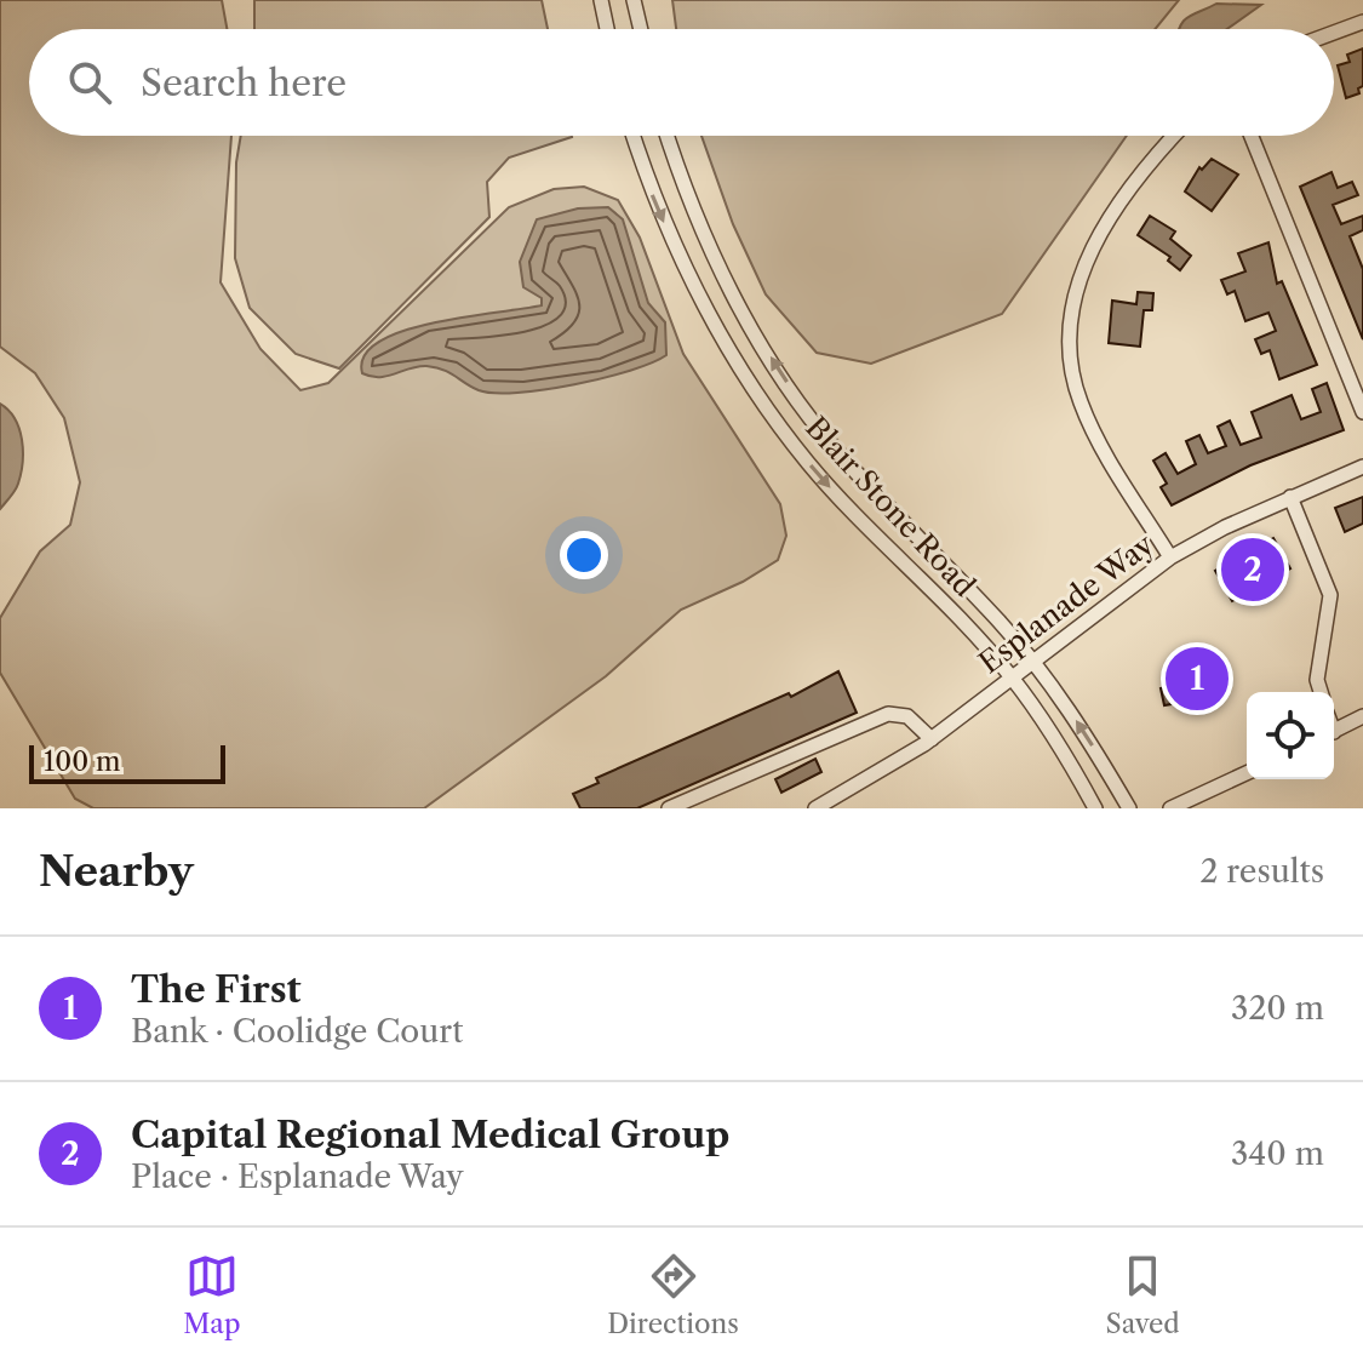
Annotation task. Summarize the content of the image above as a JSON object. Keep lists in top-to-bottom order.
{
  "streets": {
    "street": ["Blair Stone Road", "Esplanade Way"]
  },
  "crossings": [
    ["Blair Stone Road", "Esplanade Way"]
  ],
  "scale_bar": "100 m",
  "page": {
    "search": "Search here",
    "pins": ["2", "1"],
    "scale": "100 m",
    "heading": ["Nearby", "2 results"],
    "list": [
      {
        "mark": "1",
        "name": "The First",
        "note": "Bank · Coolidge Court",
        "value": "320 m"
      },
      {
        "mark": "2",
        "name": "Capital Regional Medical Group",
        "note": "Place · Esplanade Way",
        "value": "340 m"
      }
    ],
    "nav": ["Map", "Directions", "Saved"]
  }
}
